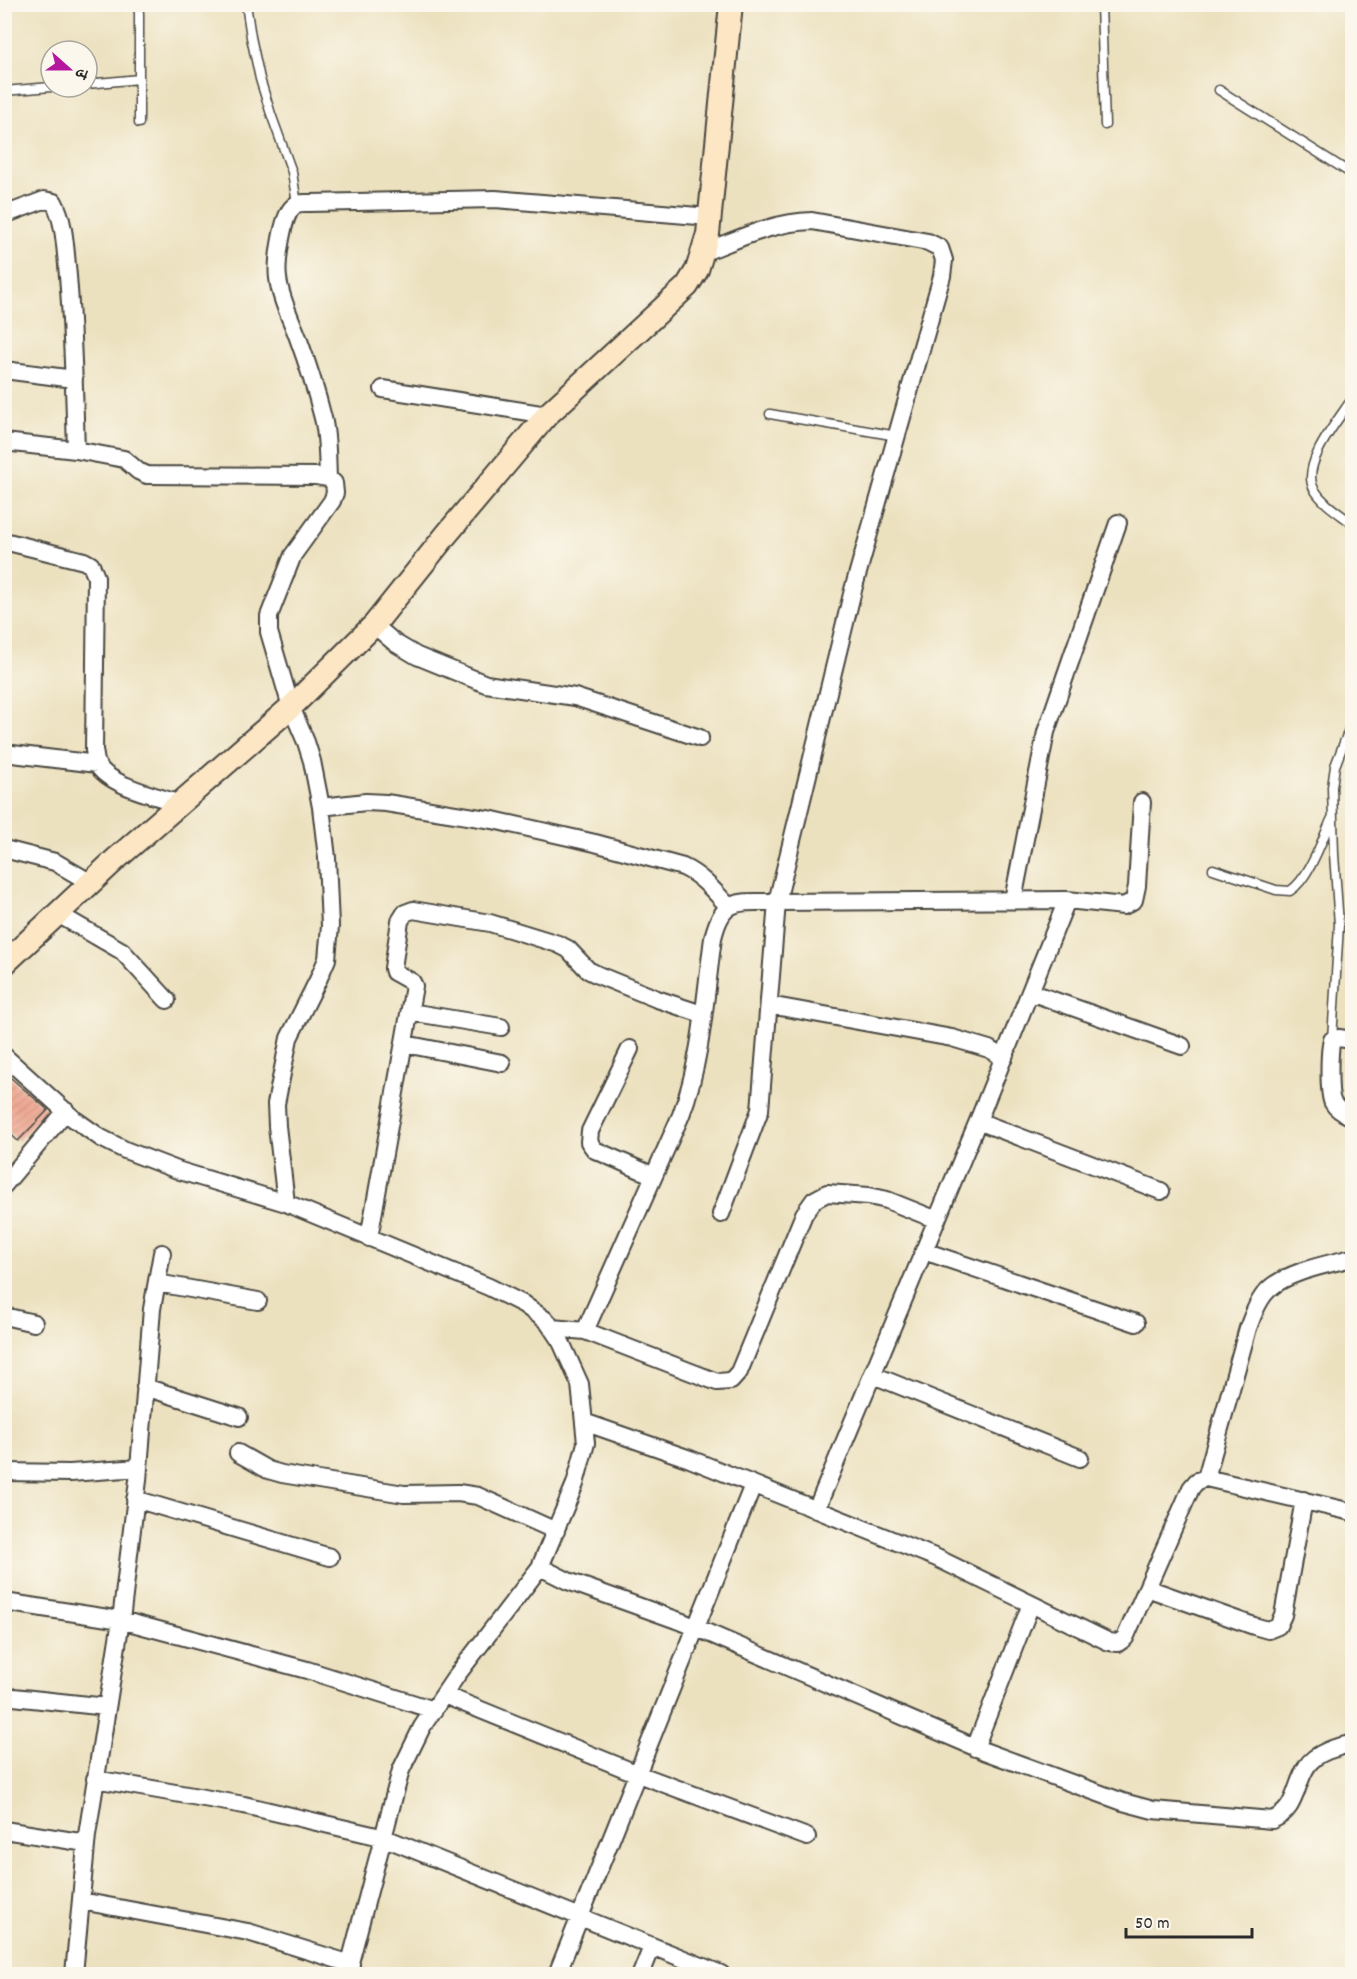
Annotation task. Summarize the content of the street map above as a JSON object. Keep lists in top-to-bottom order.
{
  "scale_bar": "50 m",
  "north": "right"
}
